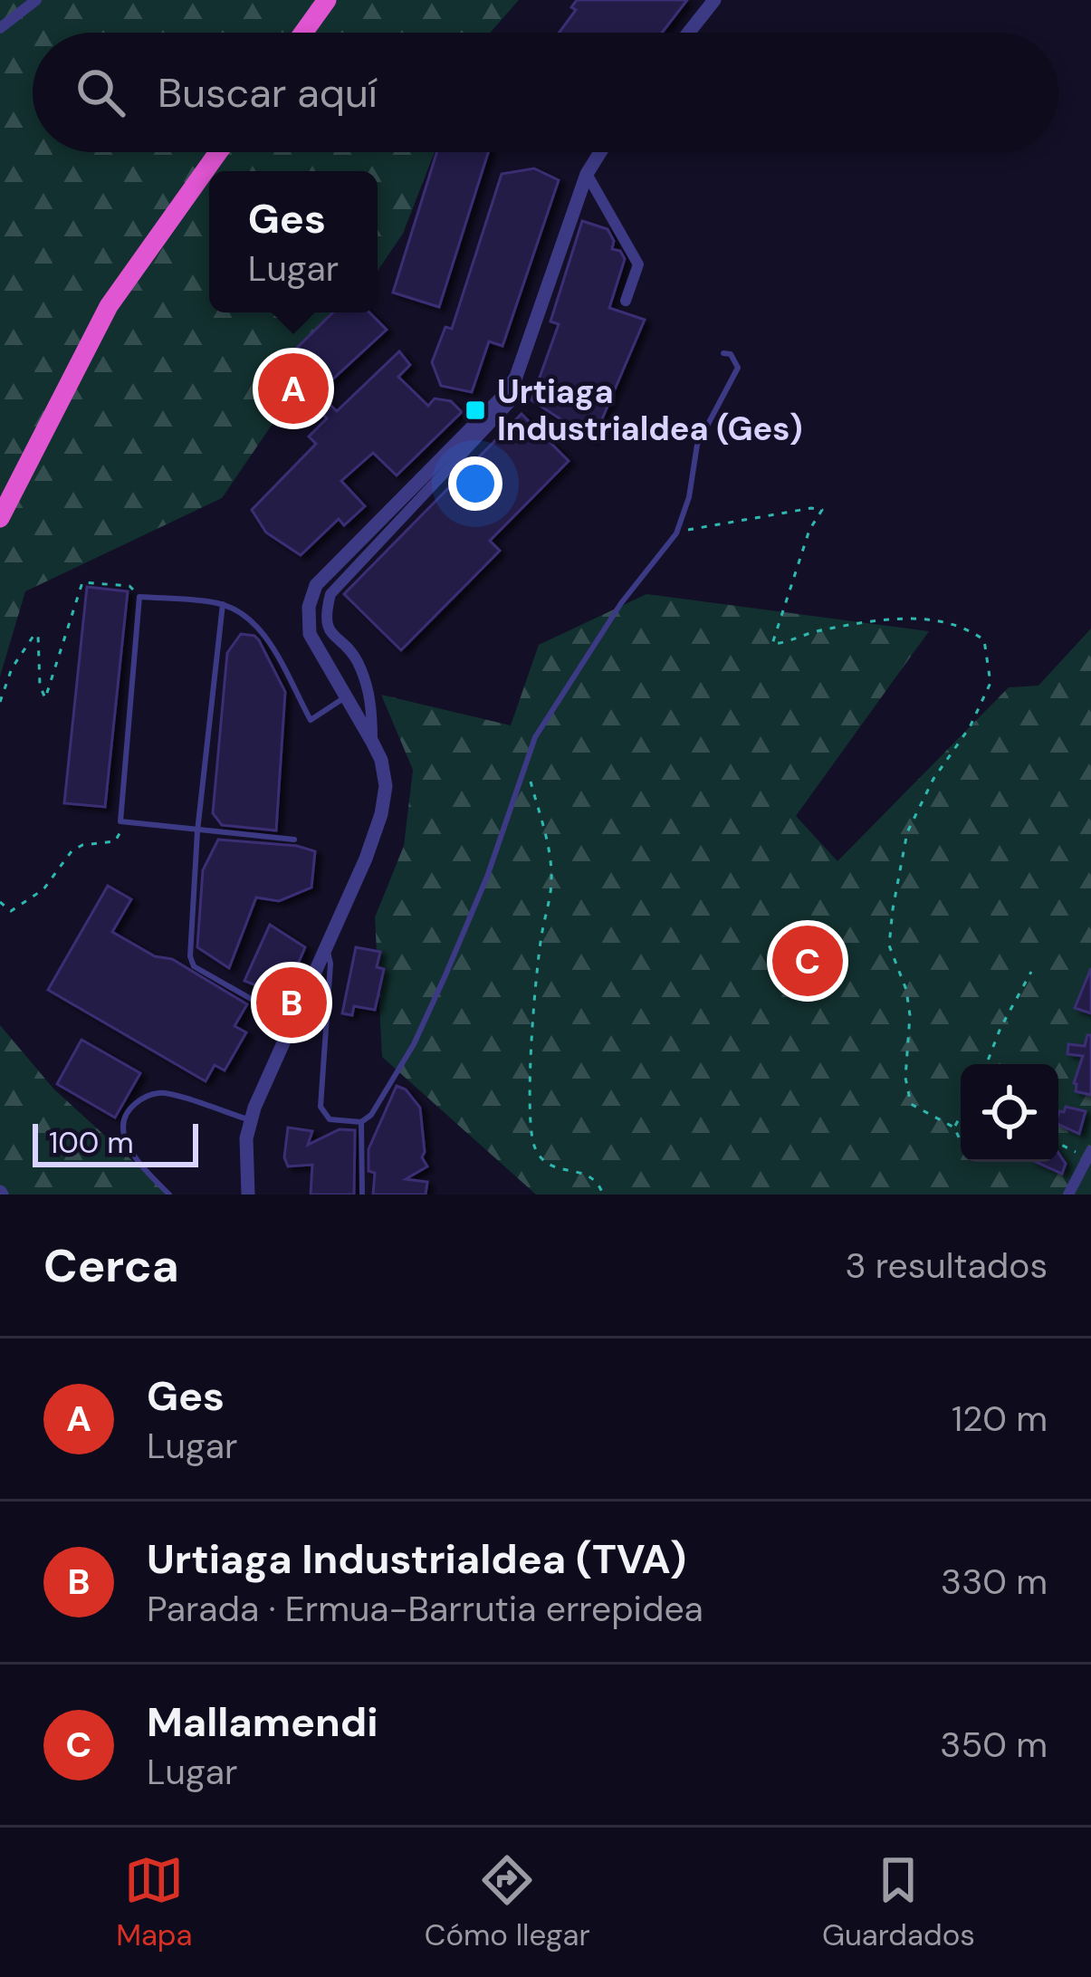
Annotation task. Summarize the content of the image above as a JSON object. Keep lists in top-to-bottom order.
{
  "places": {
    "transit": ["Urtiaga Industrialdea (Ges)"]
  },
  "scale_bar": "100 m",
  "page": {
    "search": "Buscar aquí",
    "popup": ["Ges", "Lugar"],
    "pins": ["A", "C", "B"],
    "scale": "100 m",
    "heading": ["Cerca", "3 resultados"],
    "list": [
      {
        "mark": "A",
        "name": "Ges",
        "note": "Lugar",
        "value": "120 m"
      },
      {
        "mark": "B",
        "name": "Urtiaga Industrialdea (TVA)",
        "note": "Parada · Ermua-Barrutia errepidea",
        "value": "330 m"
      },
      {
        "mark": "C",
        "name": "Mallamendi",
        "note": "Lugar",
        "value": "350 m"
      }
    ],
    "nav": ["Mapa", "Cómo llegar", "Guardados"]
  }
}
